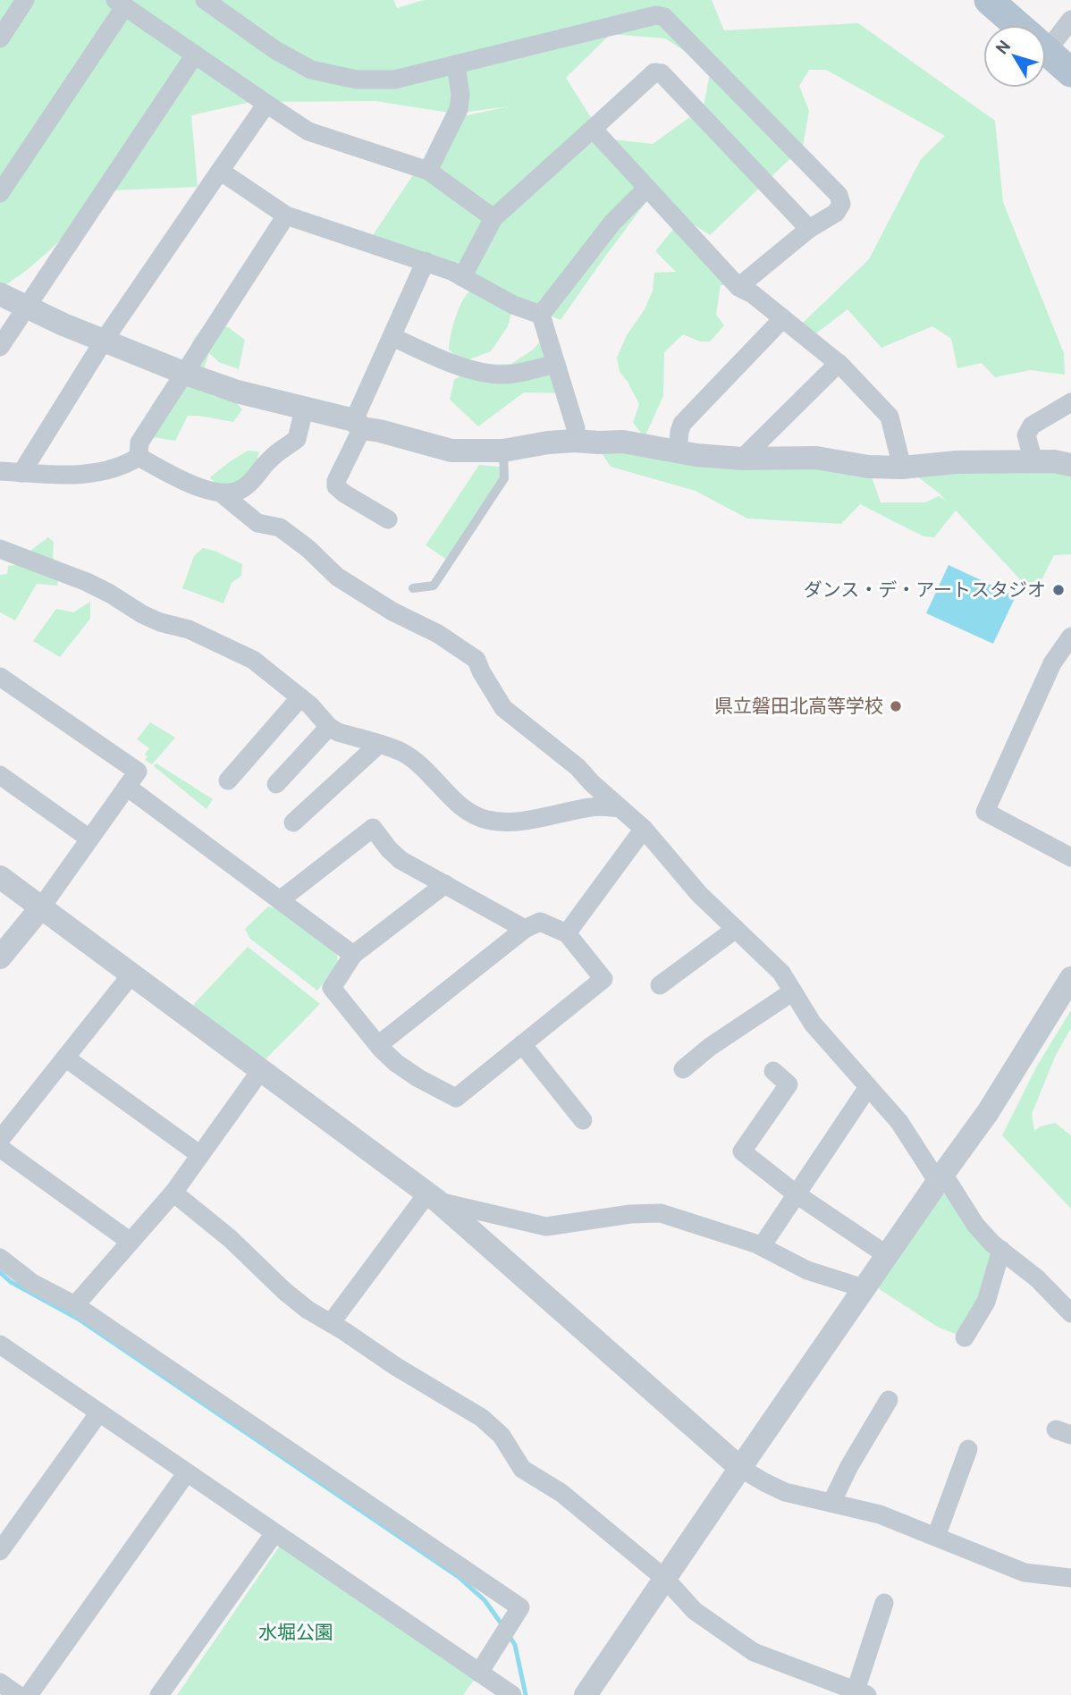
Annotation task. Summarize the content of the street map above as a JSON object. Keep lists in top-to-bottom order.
{
  "parks": ["水堀公園"],
  "places": ["ダンス・デ・アートスタジオ", "県立磐田北高等学校"],
  "north": "top left"
}
